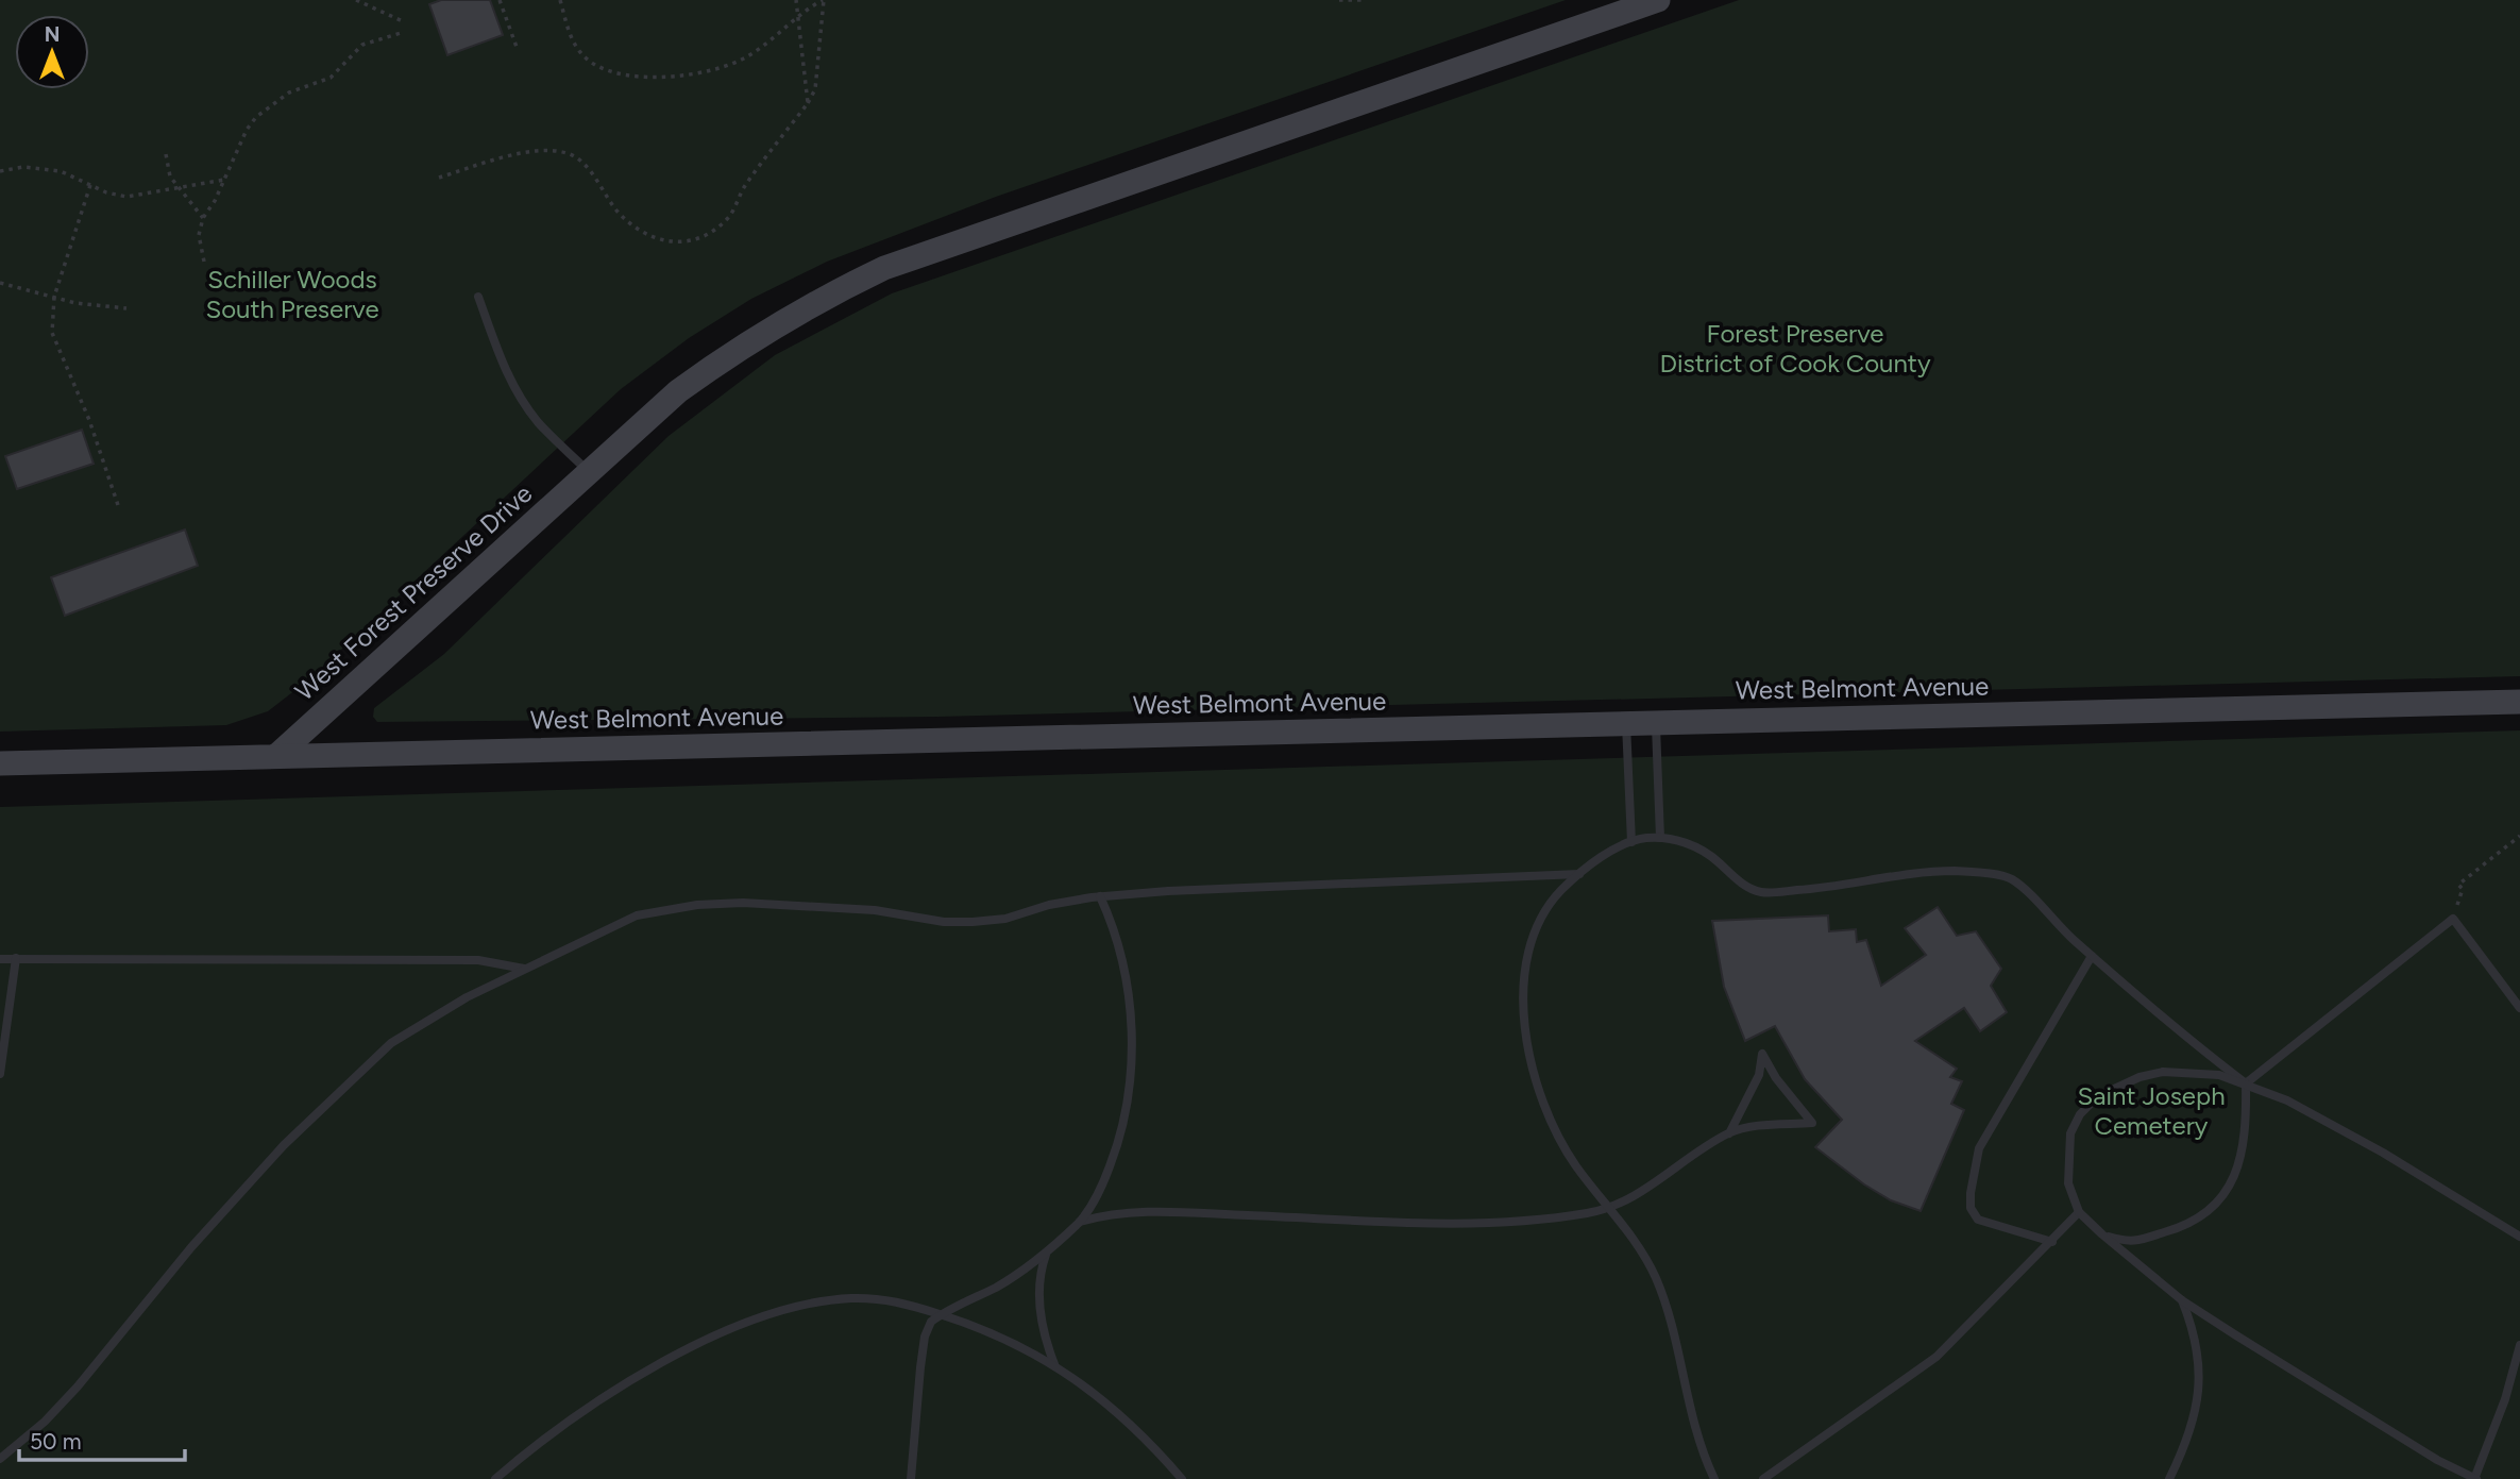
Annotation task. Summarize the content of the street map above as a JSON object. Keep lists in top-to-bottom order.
{
  "streets": {
    "main road": ["West Forest Preserve Drive", "West Belmont Avenue"]
  },
  "crossings": [
    ["West Forest Preserve Drive", "West Belmont Avenue"]
  ],
  "parks": ["Schiller Woods South Preserve", "Forest Preserve District of Cook County", "Saint Joseph Cemetery"],
  "scale_bar": "50 m",
  "north": "top"
}
